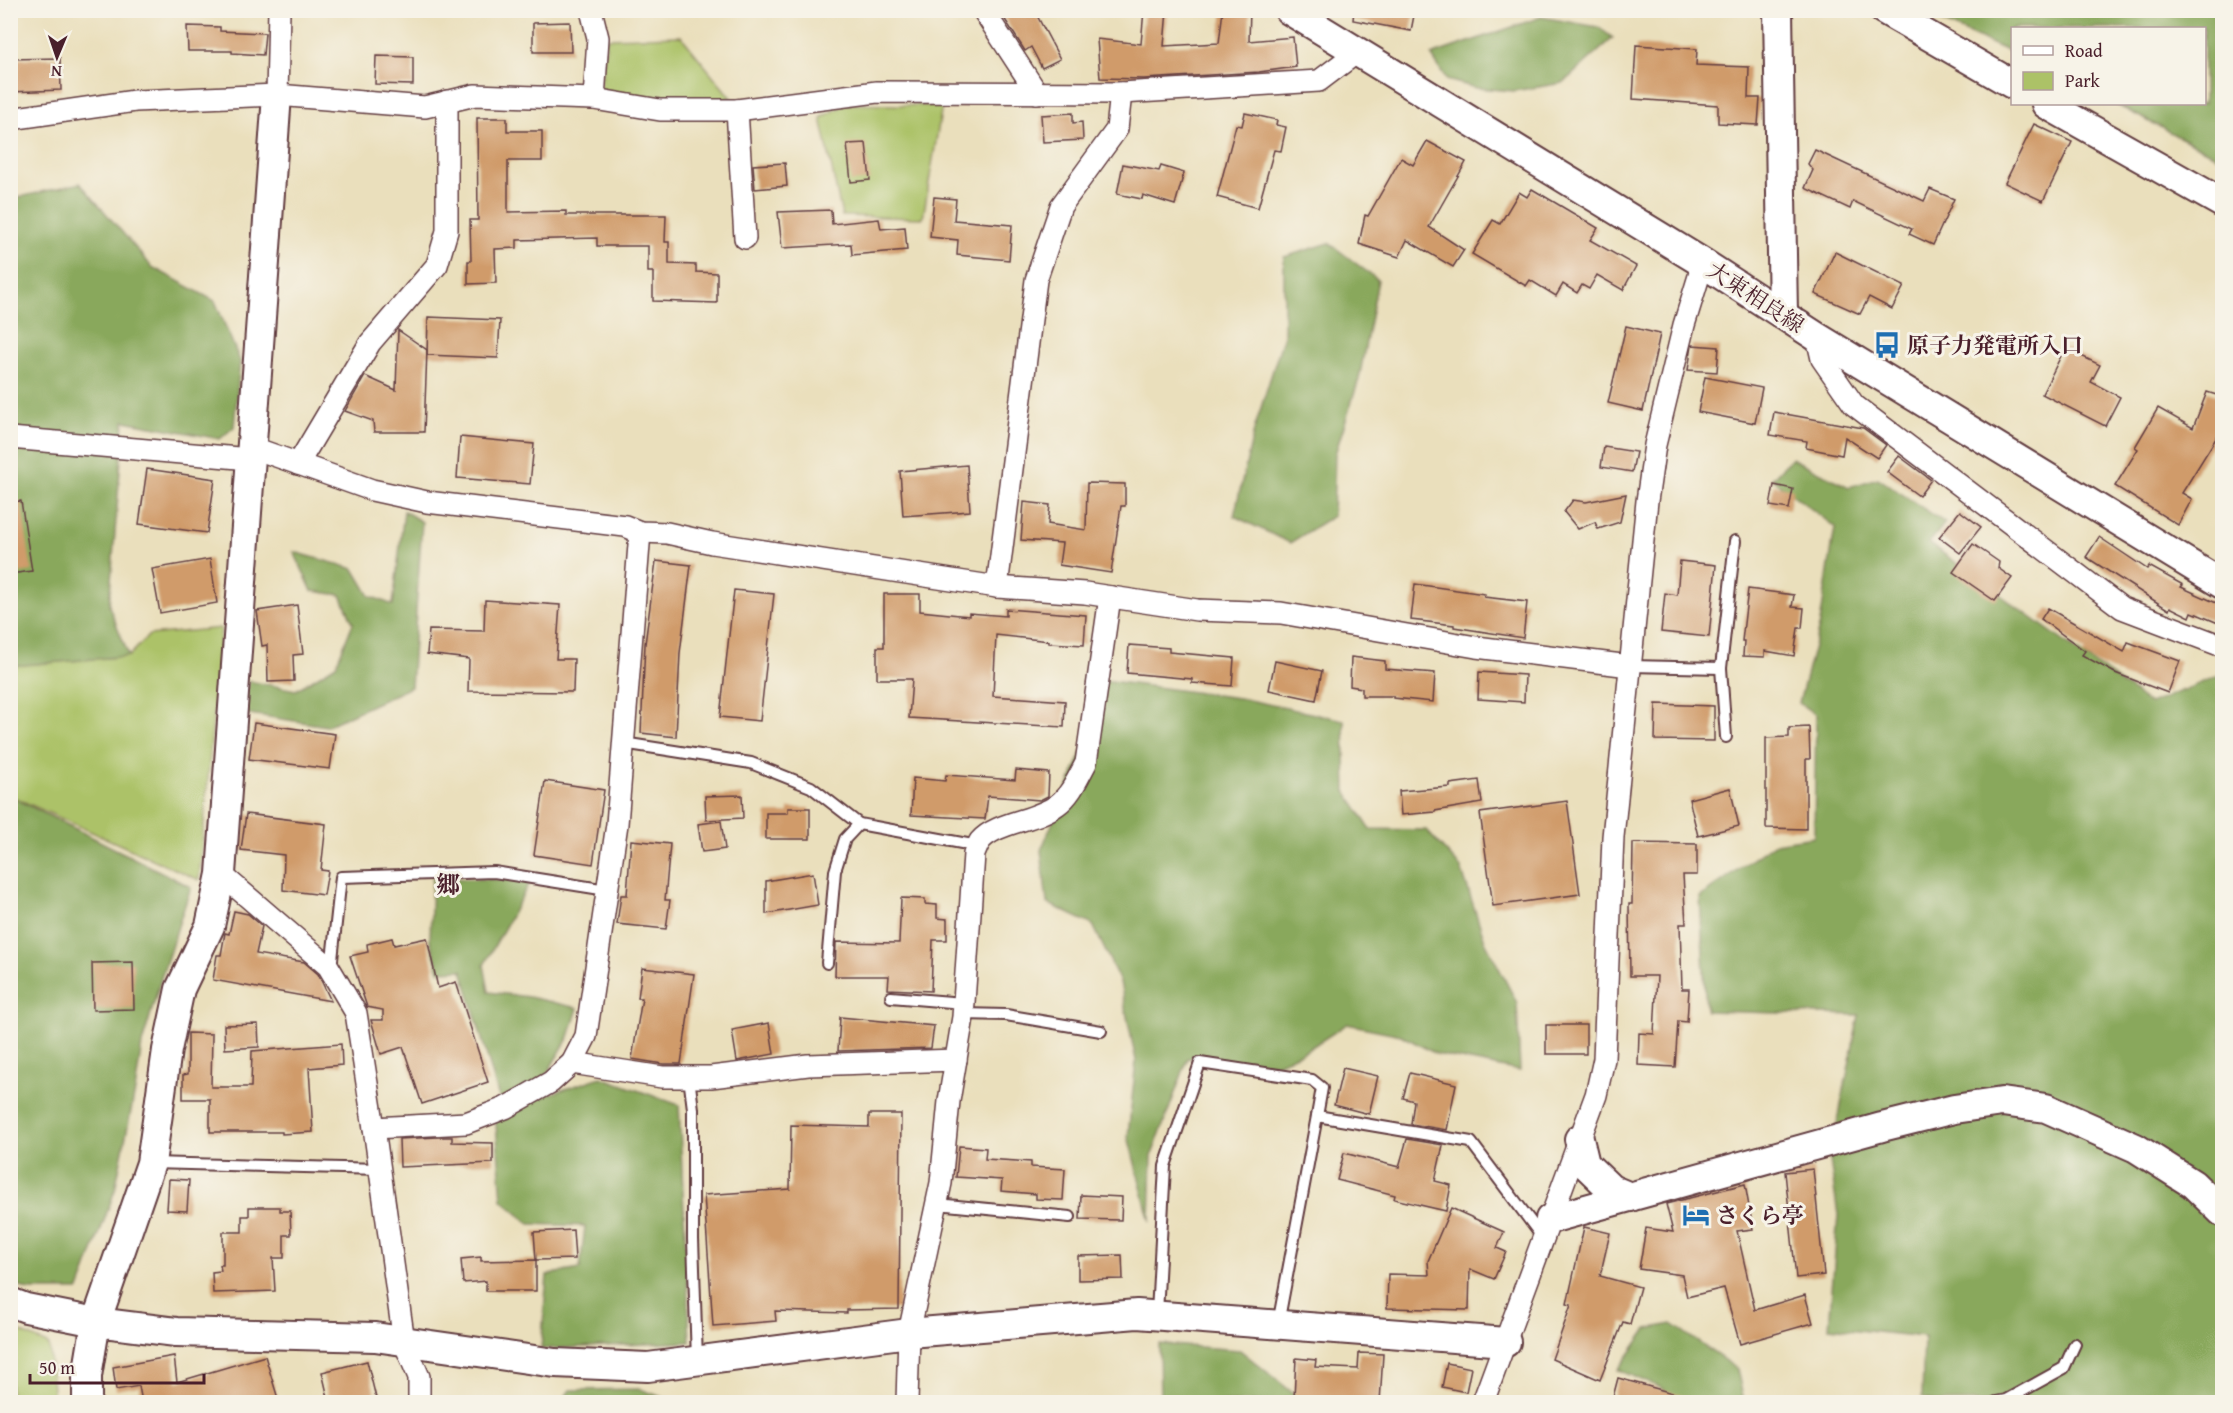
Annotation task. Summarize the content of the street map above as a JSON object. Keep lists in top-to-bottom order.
{
  "streets": {
    "street": ["大東相良線"]
  },
  "districts": ["郷"],
  "places": {
    "bus stop": ["原子力発電所入口"],
    "hotel": ["さくら亭"]
  },
  "legend": ["Road", "Park"],
  "scale_bar": "50 m",
  "north": "bottom"
}
